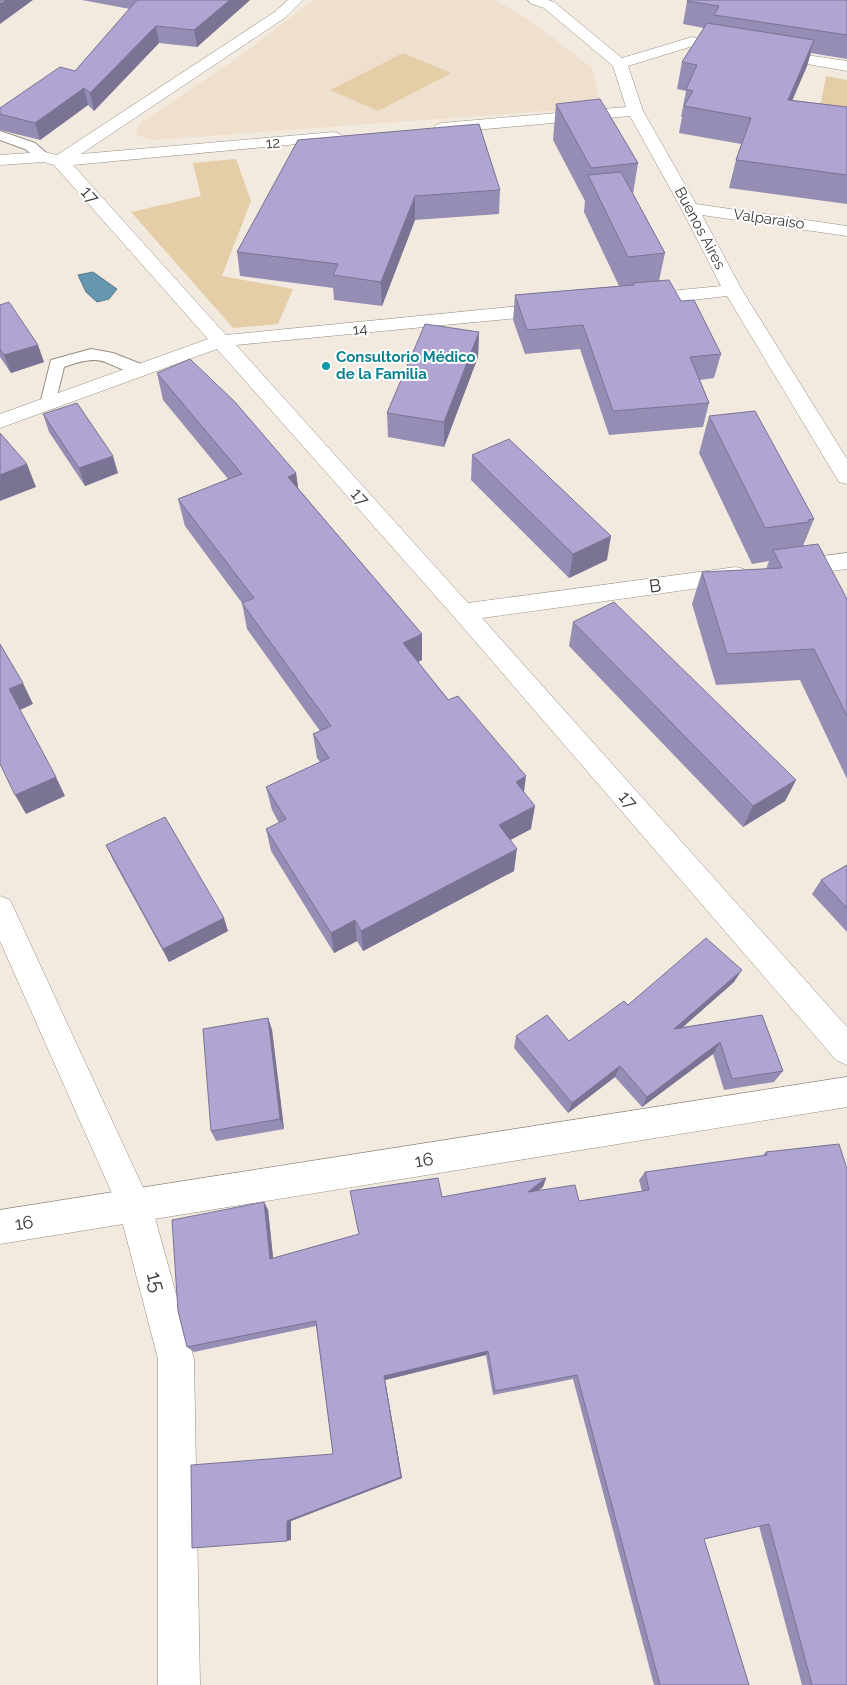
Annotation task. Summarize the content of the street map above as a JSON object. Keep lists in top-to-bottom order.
{
  "streets": {
    "street": [
      "12",
      "17",
      "Valparaíso",
      "Buenos Aires",
      "14",
      "B",
      "16",
      "15"
    ]
  },
  "crossings": [
    ["12", "17"],
    ["17", "14"],
    ["17", "B"],
    ["Valparaíso", "Buenos Aires"],
    ["16", "15"]
  ],
  "places": ["Consultorio Médico de la Familia"]
}
